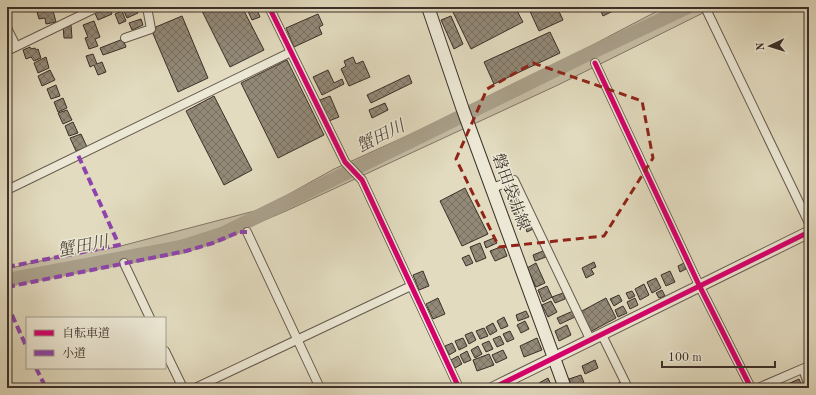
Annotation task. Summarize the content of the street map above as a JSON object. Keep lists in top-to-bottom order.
{
  "streets": {
    "main road": ["磐田袋井線"]
  },
  "water": ["蟹田川"],
  "legend": ["自転車道", "小道"],
  "scale_bar": "100 m",
  "north": "left"
}
